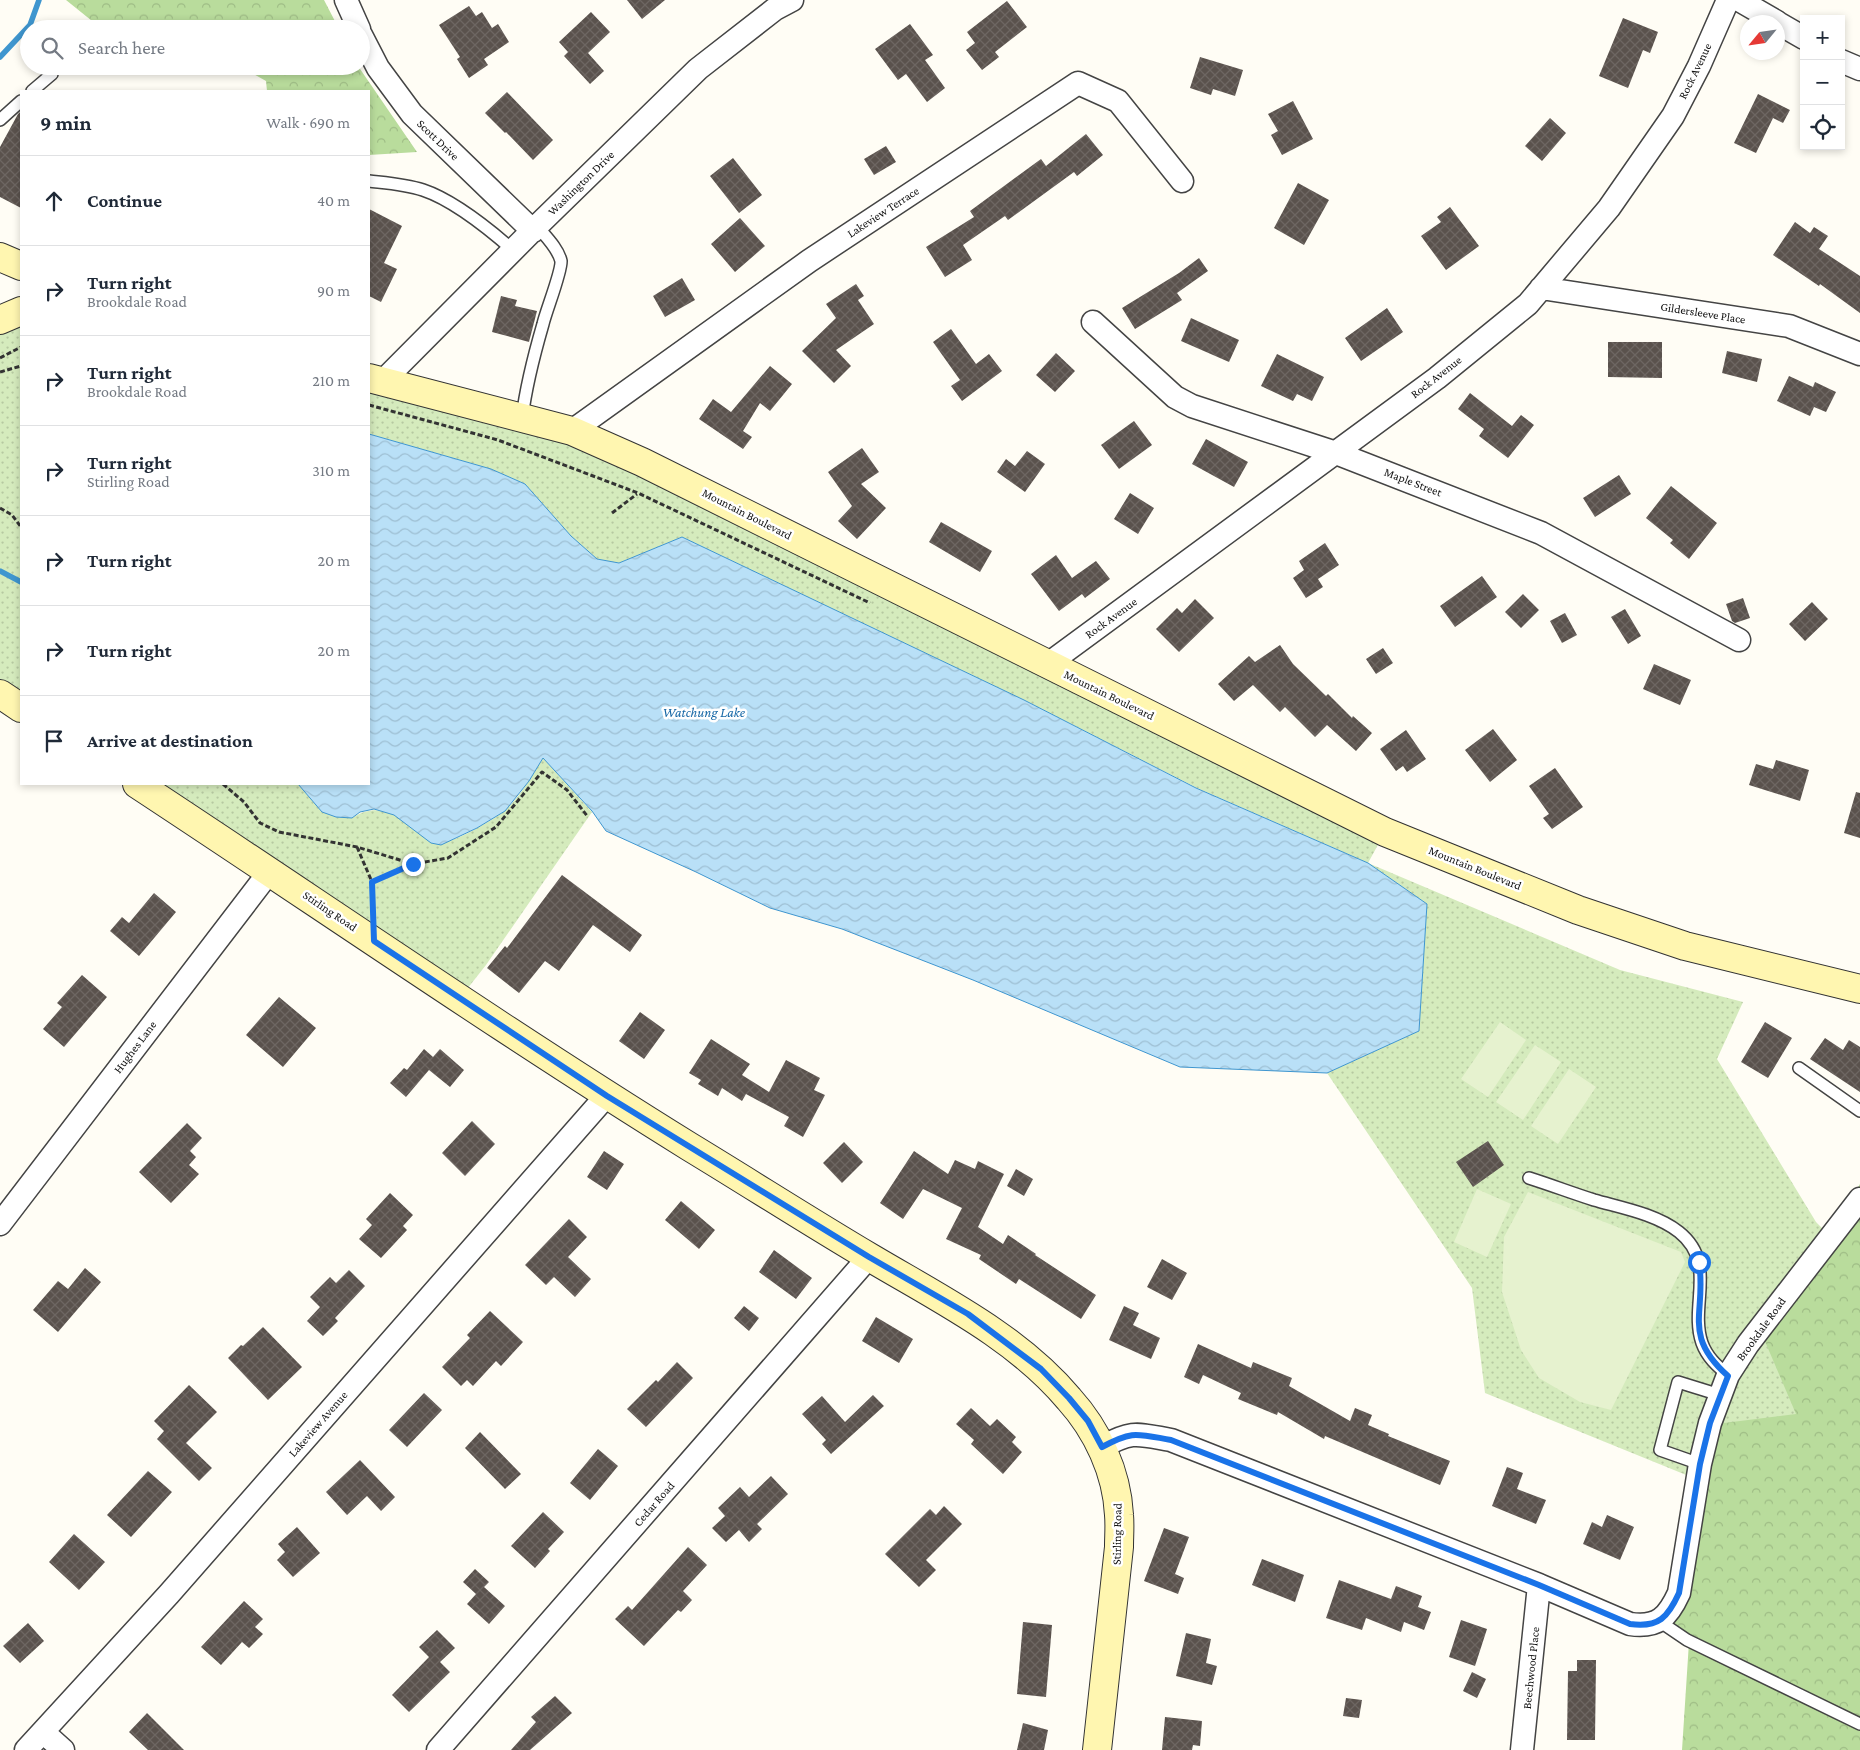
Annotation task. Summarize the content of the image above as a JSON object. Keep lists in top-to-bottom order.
{
  "streets": {
    "street": [
      "Rock Avenue",
      "Scott Drive",
      "Washington Drive",
      "Lakeview Terrace",
      "Gildersleeve Place",
      "Maple Street",
      "Mountain Boulevard",
      "Stirling Road",
      "Hughes Lane",
      "Brookdale Road",
      "Lakeview Avenue",
      "Cedar Road",
      "Beechwood Place"
    ]
  },
  "crossings": [
    ["Rock Avenue", "Gildersleeve Place"],
    ["Rock Avenue", "Maple Street"],
    ["Rock Avenue", "Mountain Boulevard"],
    ["Scott Drive", "Washington Drive"],
    ["Washington Drive", "Mountain Boulevard"],
    ["Lakeview Terrace", "Mountain Boulevard"],
    ["Stirling Road", "Hughes Lane"],
    ["Stirling Road", "Lakeview Avenue"],
    ["Stirling Road", "Cedar Road"]
  ],
  "water": ["Watchung Lake"],
  "north": "bottom left",
  "page": {
    "map_buttons": ["+", "−"],
    "search": "Search here",
    "heading": ["9 min", "Walk · 690 m"],
    "list": [
      ["Continue", "40 m"],
      ["Turn right", "Brookdale Road", "90 m"],
      ["Turn right", "Brookdale Road", "210 m"],
      ["Turn right", "Stirling Road", "310 m"],
      ["Turn right", "20 m"],
      ["Turn right", "20 m"],
      "Arrive at destination"
    ]
  }
}
